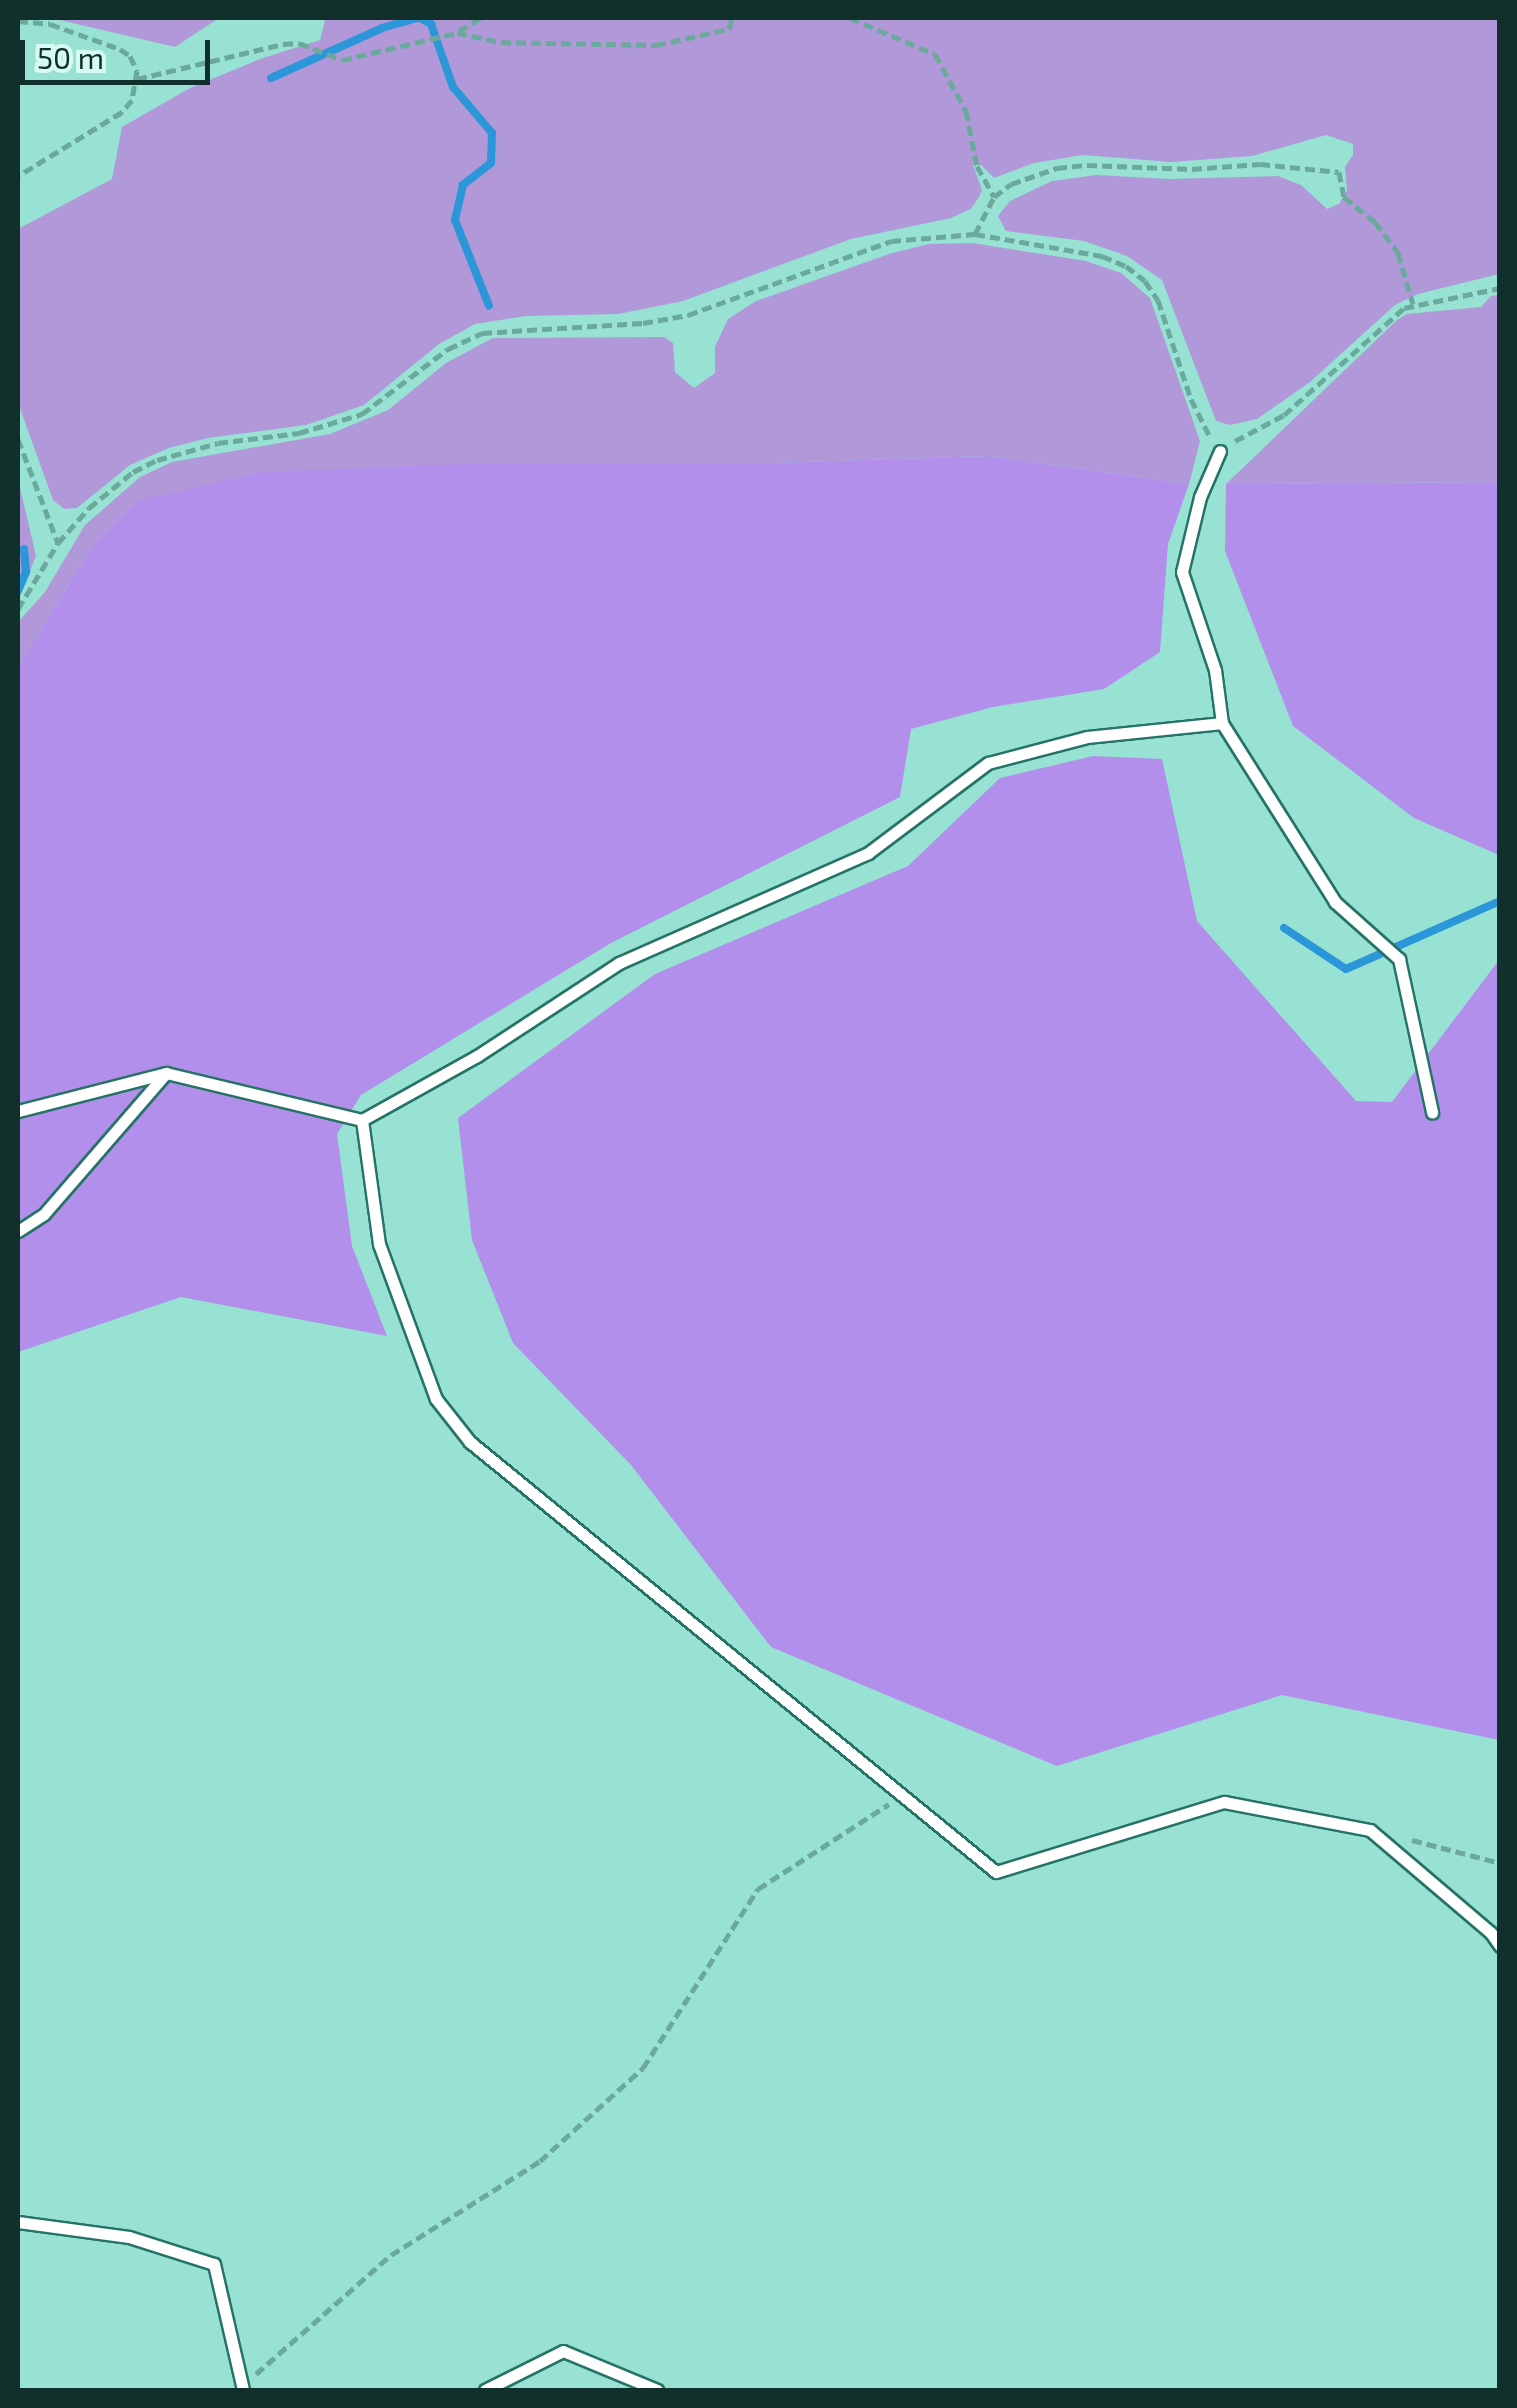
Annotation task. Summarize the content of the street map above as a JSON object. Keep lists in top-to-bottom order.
{
  "scale_bar": "50 m"
}
